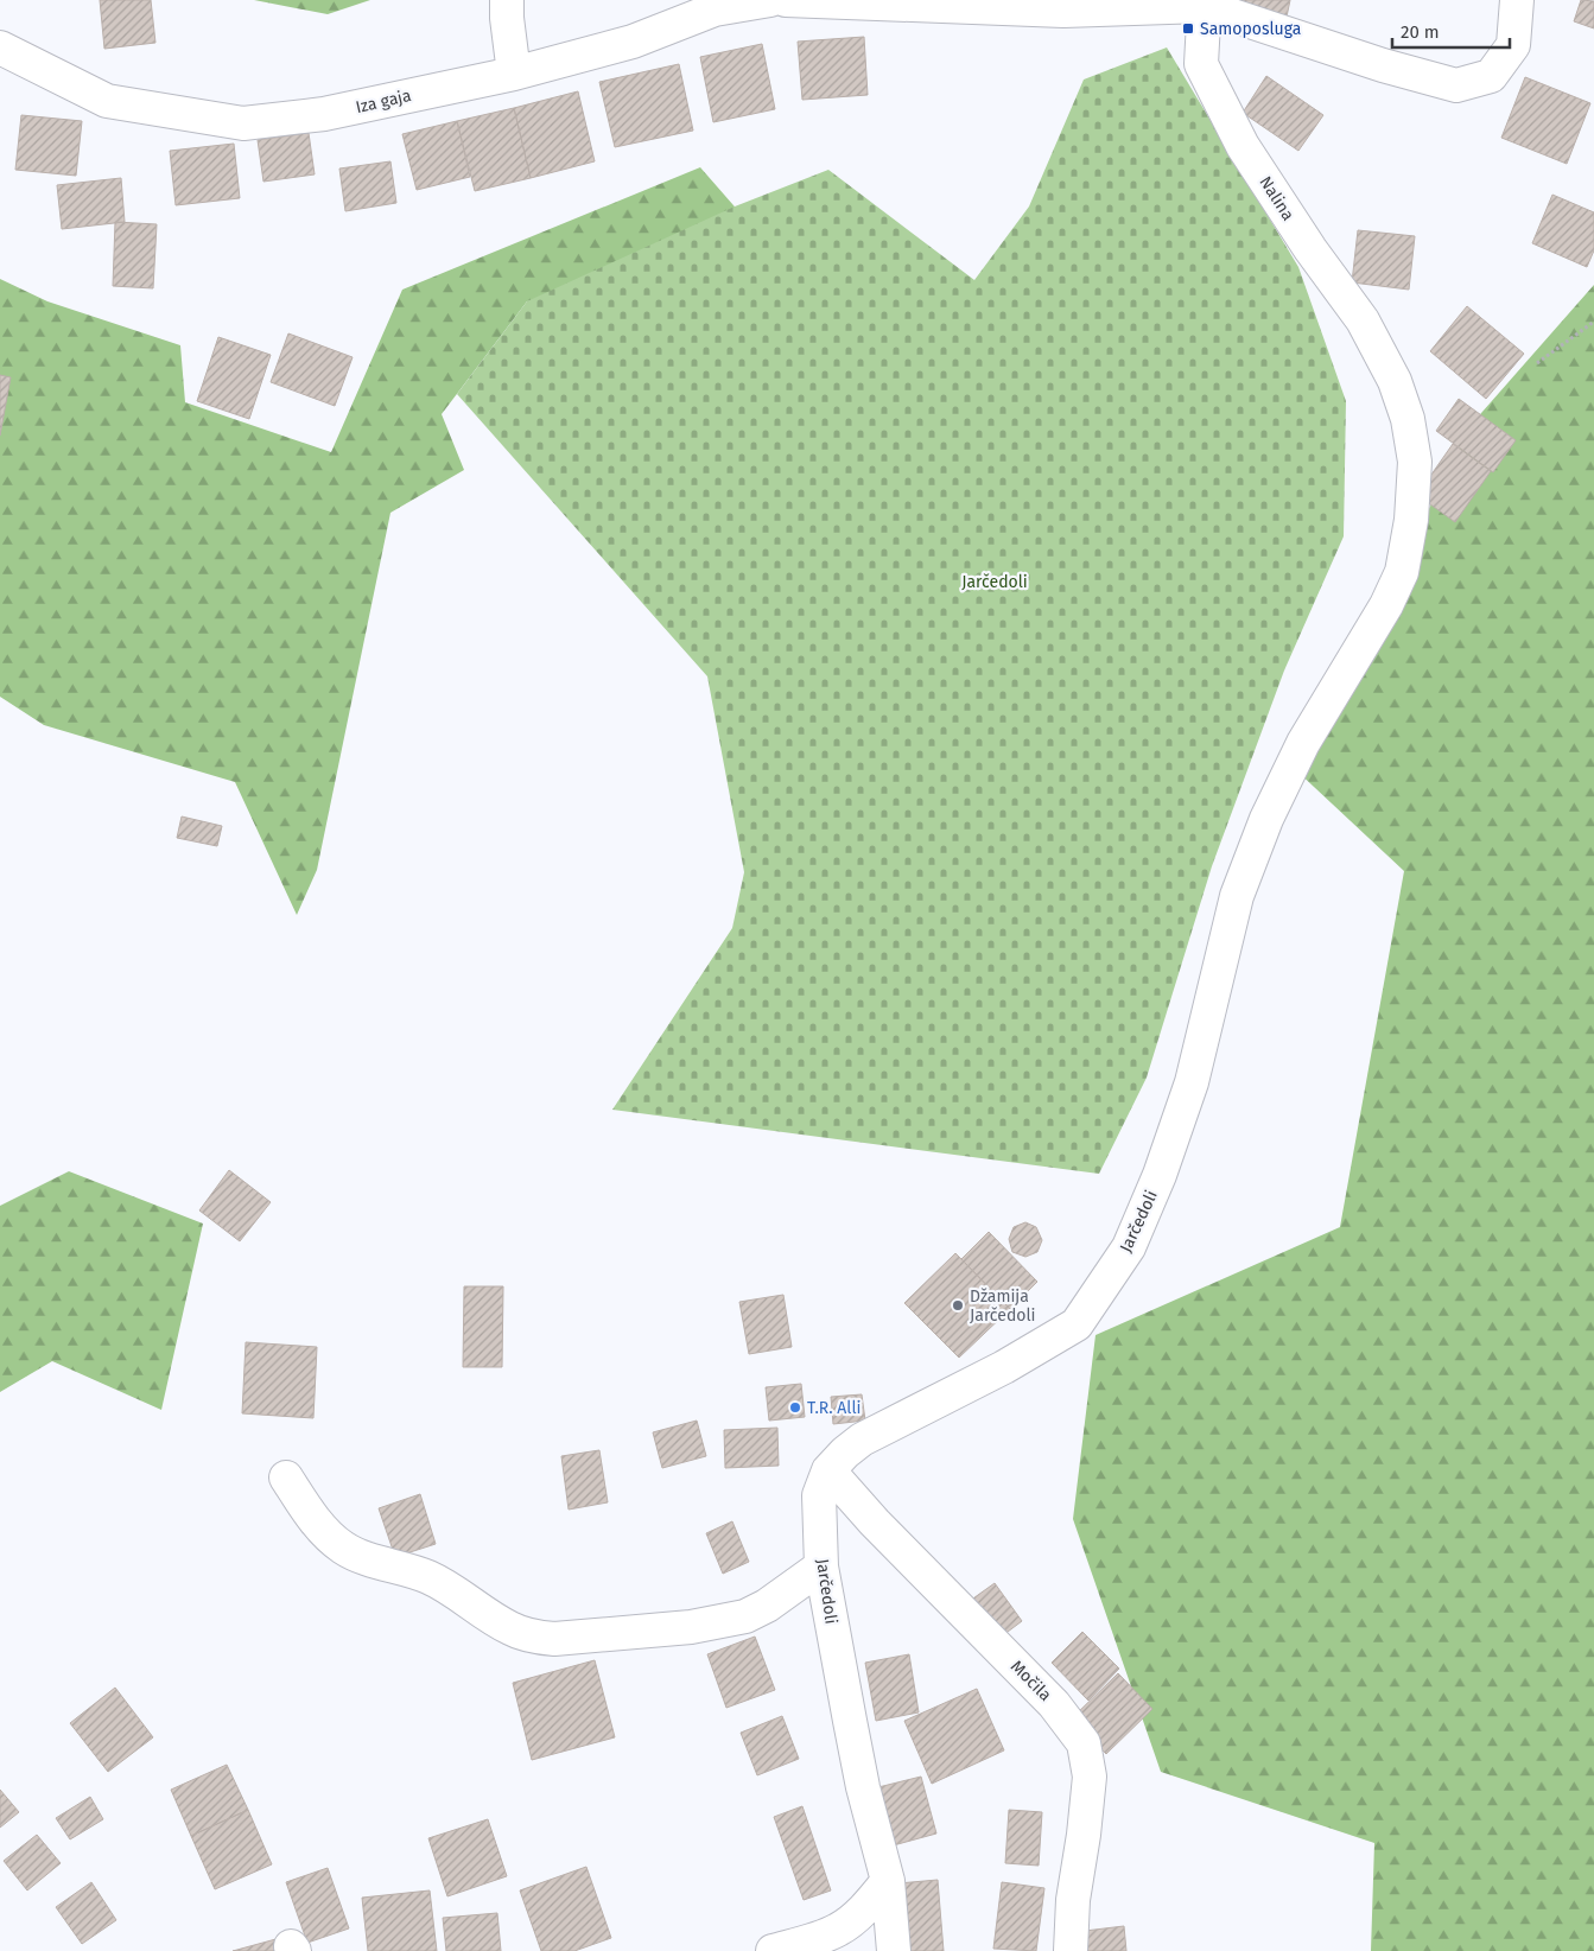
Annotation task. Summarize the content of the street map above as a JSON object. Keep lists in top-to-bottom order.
{
  "streets": {
    "street": [
      "Iza gaja",
      "Nalina",
      "Jarčedoli",
      "Močila"
    ]
  },
  "crossings": [
    ["Nalina", "Jarčedoli"],
    ["Jarčedoli", "Močila"]
  ],
  "parks": ["Jarčedoli"],
  "places": {
    "transit": ["Samoposluga"],
    "other": ["Džamija Jarčedoli", "T.R. Alli"]
  },
  "scale_bar": "20 m"
}
